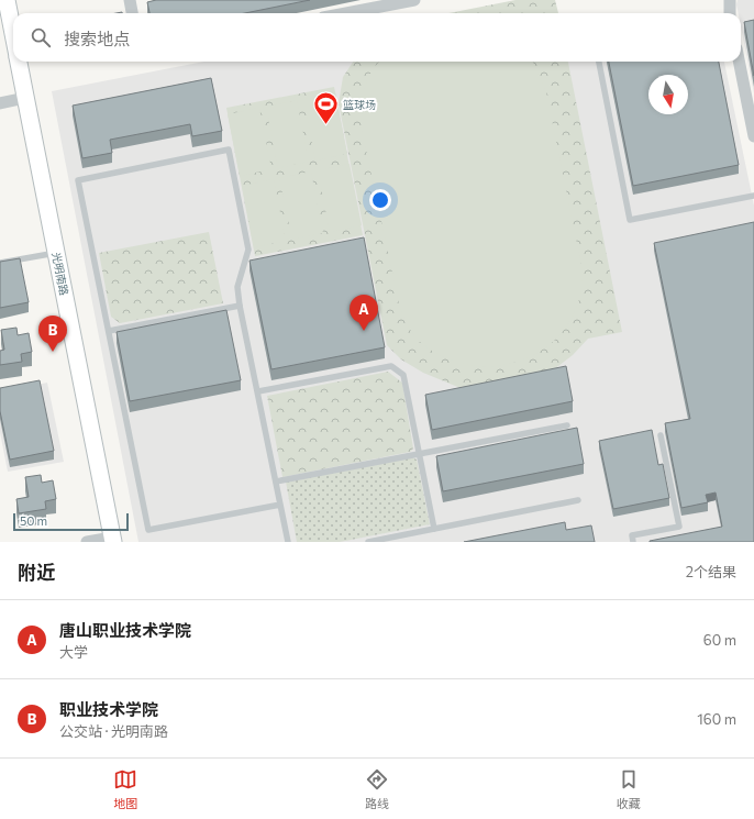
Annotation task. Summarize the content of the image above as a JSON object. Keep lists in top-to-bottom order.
{
  "streets": {
    "main road": ["光明南路"]
  },
  "places": {
    "sports": ["篮球场"]
  },
  "scale_bar": "50 m",
  "north": "bottom",
  "page": {
    "search": "搜索地点",
    "pins": ["A", "B"],
    "scale": "50 m",
    "heading": ["附近", "2个结果"],
    "list": [
      {
        "mark": "A",
        "name": "唐山职业技术学院",
        "note": "大学",
        "value": "60 m"
      },
      {
        "mark": "B",
        "name": "职业技术学院",
        "note": "公交站 · 光明南路",
        "value": "160 m"
      }
    ],
    "nav": ["地图", "路线", "收藏"]
  }
}
